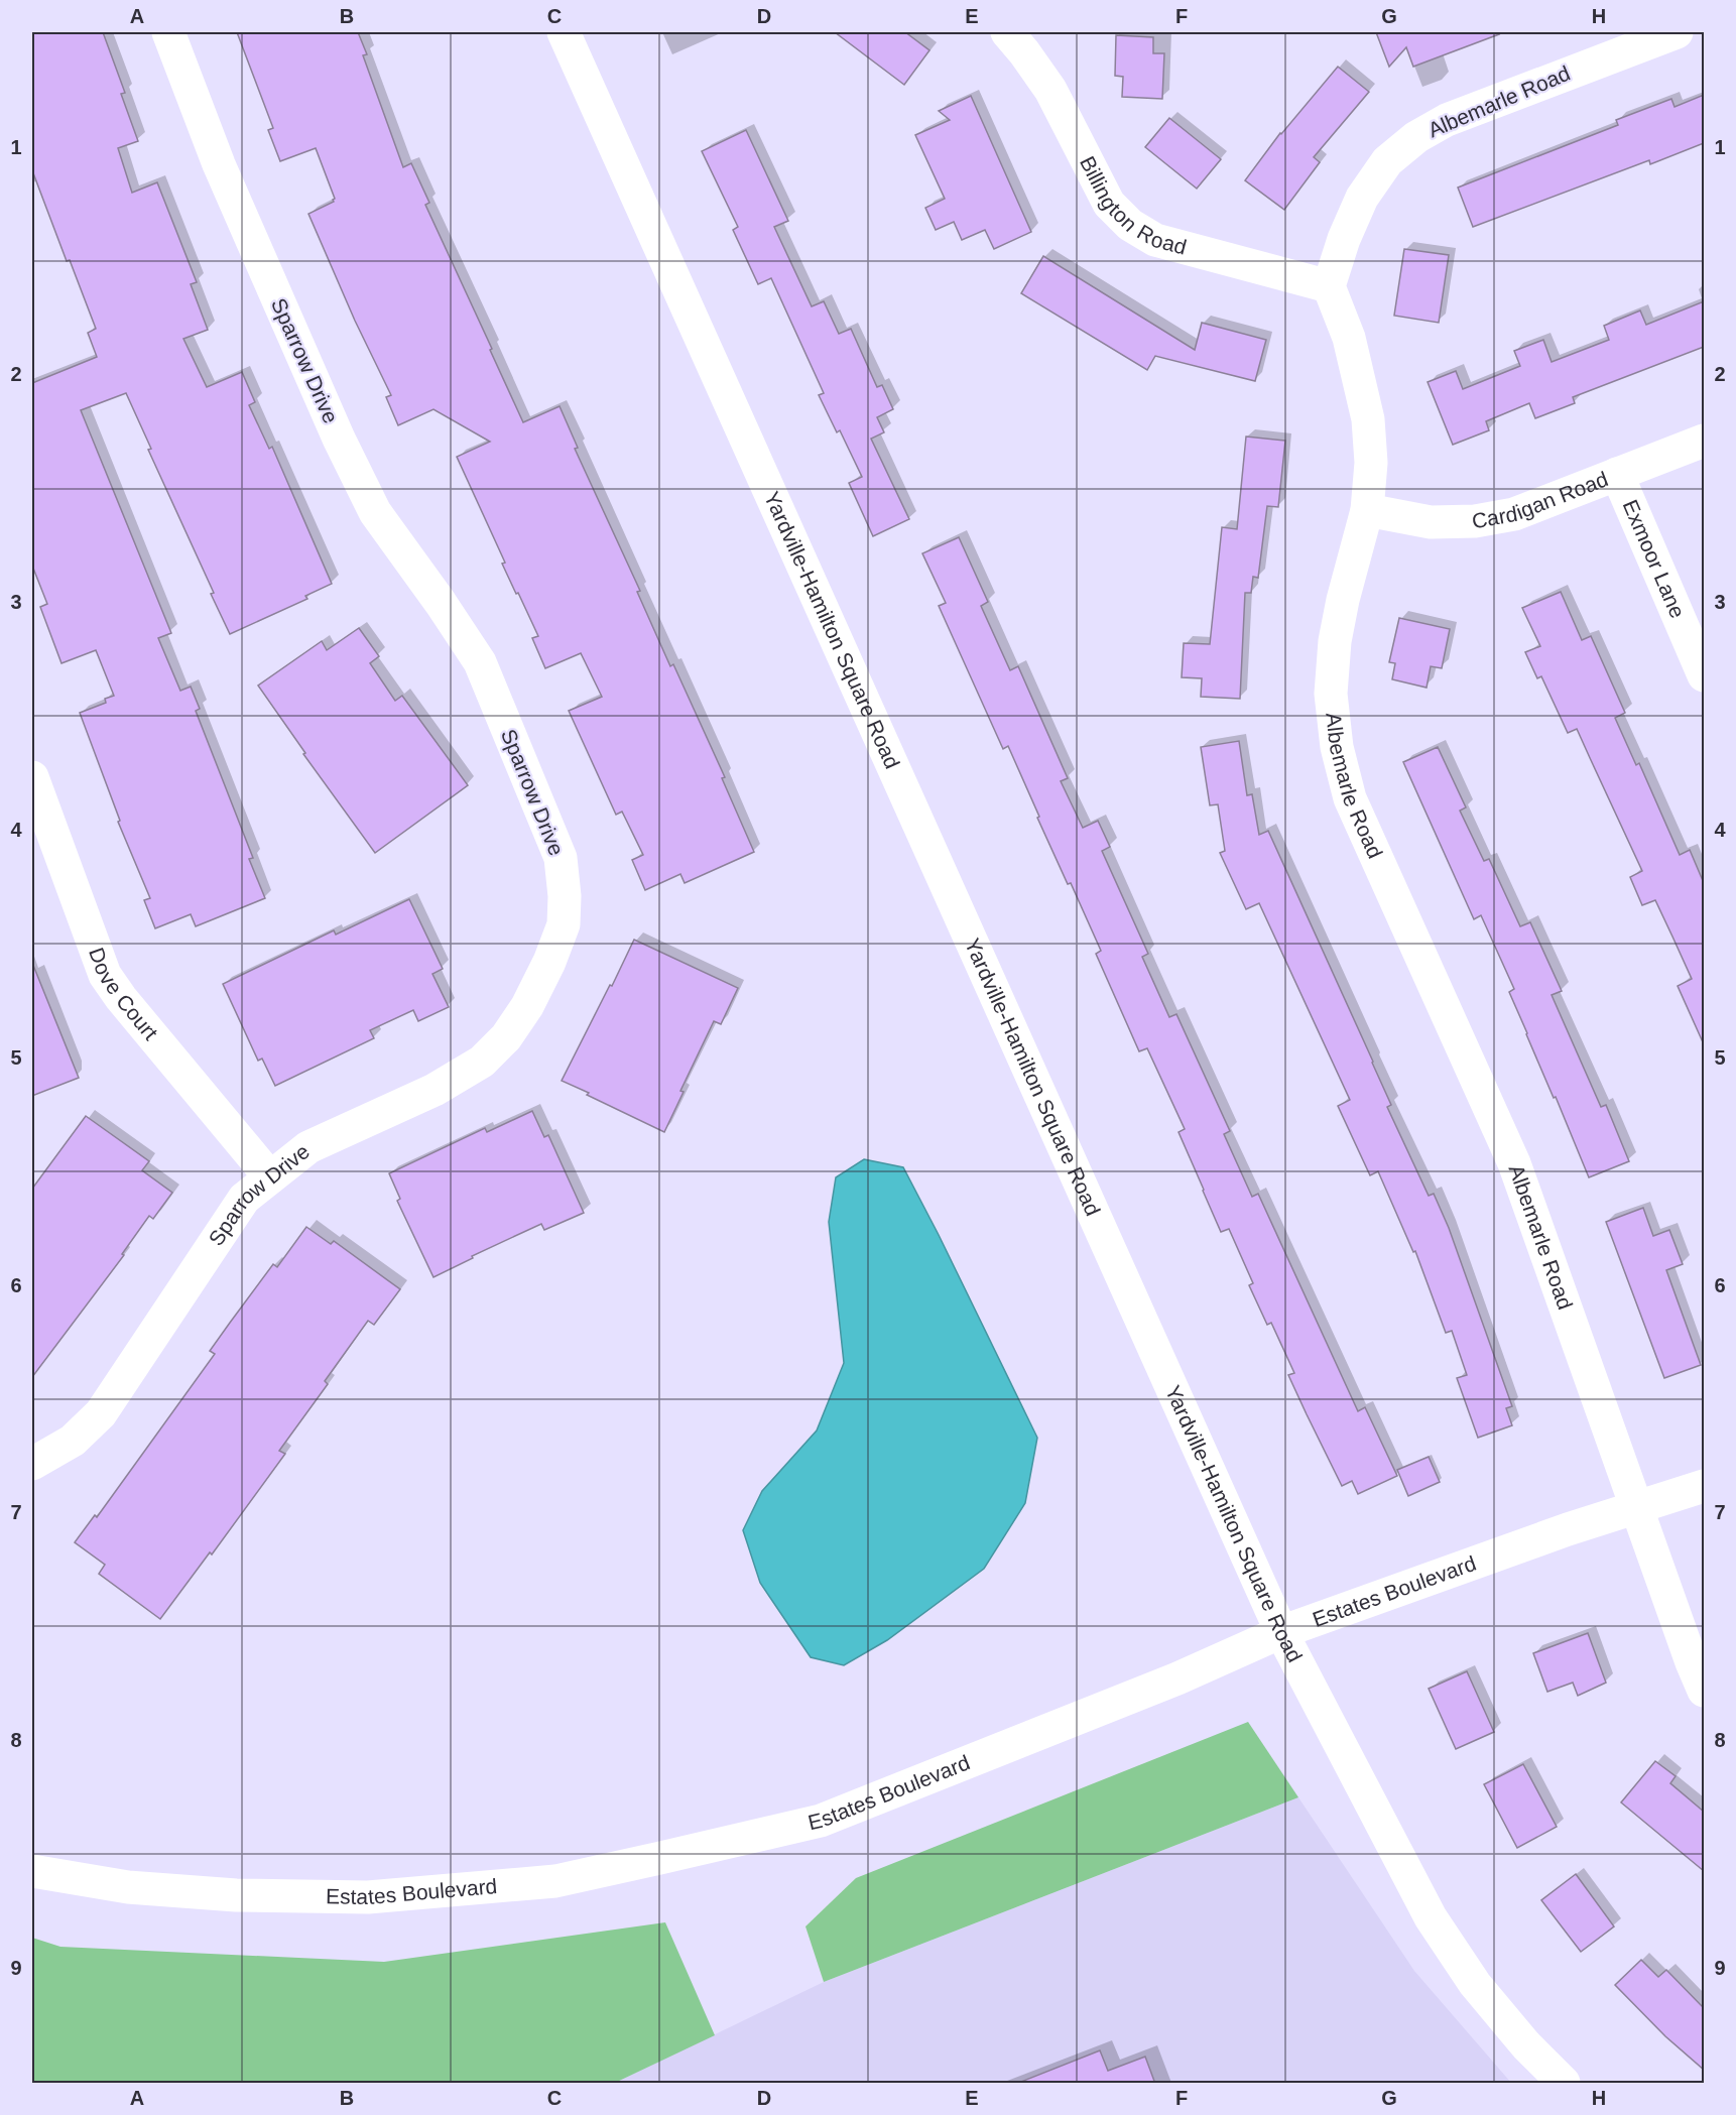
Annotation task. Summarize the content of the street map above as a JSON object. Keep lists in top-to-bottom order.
{
  "streets": {
    "street": [
      "Albemarle Road",
      "Billington Road",
      "Sparrow Drive",
      "Cardigan Road",
      "Exmoor Lane",
      "Yardville-Hamilton Square Road",
      "Dove Court",
      "Estates Boulevard"
    ]
  },
  "crossings": [
    ["Albemarle Road", "Billington Road"],
    ["Albemarle Road", "Cardigan Road"],
    ["Albemarle Road", "Estates Boulevard"],
    ["Sparrow Drive", "Dove Court"],
    ["Cardigan Road", "Exmoor Lane"],
    ["Yardville-Hamilton Square Road", "Estates Boulevard"]
  ],
  "grid": {
    "columns": [
      "A",
      "B",
      "C",
      "D",
      "E",
      "F",
      "G",
      "H"
    ],
    "rows": [
      "1",
      "2",
      "3",
      "4",
      "5",
      "6",
      "7",
      "8",
      "9"
    ]
  }
}
